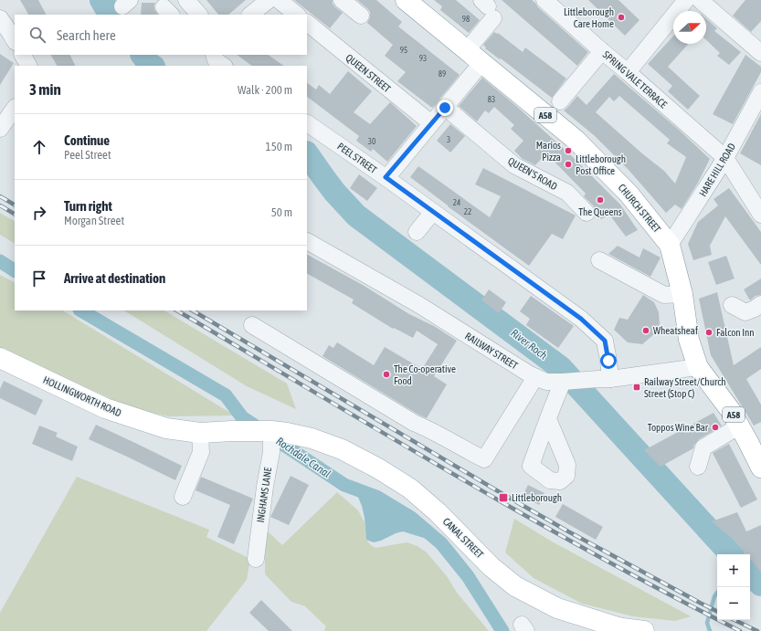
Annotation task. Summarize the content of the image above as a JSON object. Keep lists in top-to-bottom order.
{
  "streets": {
    "main road": [
      "A58",
      "CHURCH STREET",
      "HOLLINGWORTH ROAD",
      "CANAL STREET"
    ],
    "street": [
      "QUEEN STREET",
      "SPRING VALE TERRACE",
      "PEEL STREET",
      "HARE HILL ROAD",
      "QUEEN'S ROAD",
      "RAILWAY STREET",
      "INGHAMS LANE"
    ]
  },
  "crossings": [
    ["SPRING VALE TERRACE", "HARE HILL ROAD"],
    ["HARE HILL ROAD", "CHURCH STREET"],
    ["HOLLINGWORTH ROAD", "CANAL STREET"],
    ["INGHAMS LANE", "CANAL STREET"]
  ],
  "water": ["River Roch", "Rochdale Canal"],
  "places": {
    "other": [
      "Littleborough Care Home",
      "Marios Pizza",
      "Littleborough Post Office",
      "The Queens",
      "Wheatsheaf",
      "Falcon Inn",
      "The Co-operative Food",
      "Toppos Wine Bar"
    ],
    "transit": ["Railway Street/Church Street (Stop C)", "Littleborough"]
  },
  "house_numbers": [
    "98",
    "95",
    "93",
    "89",
    "83",
    "3",
    "30",
    "24",
    "22"
  ],
  "north": "right",
  "page": {
    "search": "Search here",
    "heading": ["3 min", "Walk · 200 m"],
    "list": [
      ["Continue", "Peel Street", "150 m"],
      ["Turn right", "Morgan Street", "50 m"],
      "Arrive at destination"
    ],
    "map_buttons": ["+", "−"]
  }
}
